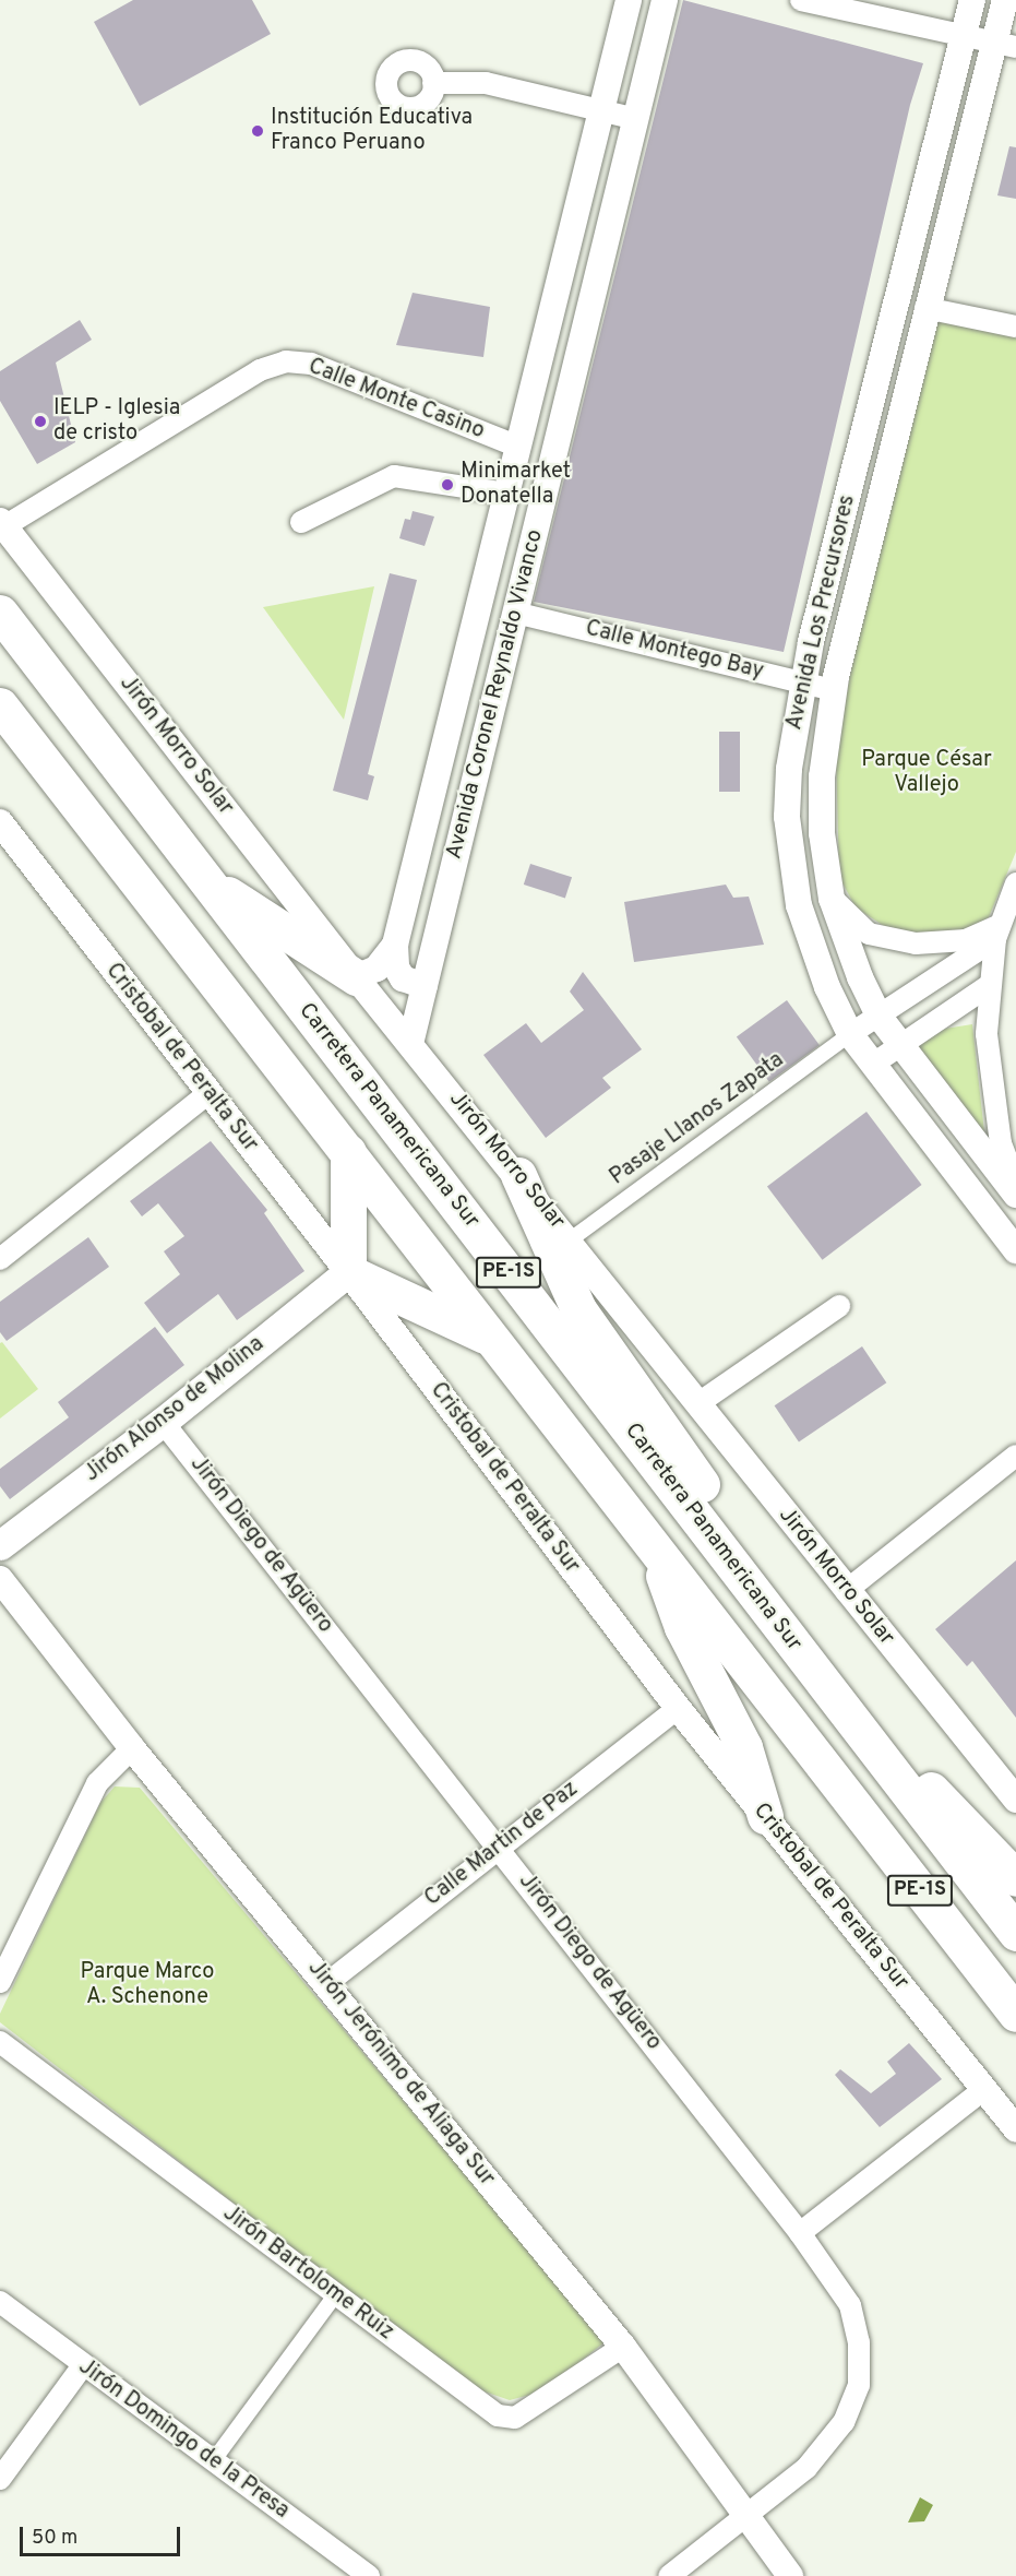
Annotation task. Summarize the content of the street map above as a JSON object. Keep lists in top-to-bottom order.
{
  "streets": {
    "highway": ["Carretera Panamericana Sur", "PE-1S"],
    "main road": ["Jirón Alonso de Molina"],
    "street": [
      "Calle Monte Casino",
      "Avenida Los Precursores",
      "Calle Montego Bay",
      "Avenida Coronel Reynaldo Vivanco",
      "Jirón Morro Solar",
      "Cristobal de Peralta Sur",
      "Pasaje Llanos Zapata",
      "Jirón Diego de Agüero",
      "Calle Martin de Paz",
      "Jirón Jerónimo de Aliaga Sur",
      "Jirón Bartolome Ruiz",
      "Jirón Domingo de la Presa"
    ]
  },
  "crossings": [
    ["Calle Monte Casino", "Avenida Coronel Reynaldo Vivanco"],
    ["Calle Monte Casino", "Jirón Morro Solar"],
    ["Avenida Los Precursores", "Calle Montego Bay"],
    ["Avenida Los Precursores", "Pasaje Llanos Zapata"],
    ["Calle Montego Bay", "Avenida Coronel Reynaldo Vivanco"],
    ["Avenida Coronel Reynaldo Vivanco", "Jirón Morro Solar"],
    ["Jirón Morro Solar", "Pasaje Llanos Zapata"],
    ["Cristobal de Peralta Sur", "Jirón Alonso de Molina"],
    ["Cristobal de Peralta Sur", "Calle Martin de Paz"],
    ["Jirón Alonso de Molina", "Jirón Diego de Agüero"],
    ["Jirón Diego de Agüero", "Calle Martin de Paz"],
    ["Jirón Diego de Agüero", "Jirón Jerónimo de Aliaga Sur"],
    ["Calle Martin de Paz", "Jirón Jerónimo de Aliaga Sur"],
    ["Jirón Jerónimo de Aliaga Sur", "Jirón Bartolome Ruiz"]
  ],
  "parks": ["Parque César Vallejo", "Parque Marco A. Schenone"],
  "places": ["Institución Educativa Franco Peruano", "IELP - Iglesia de cristo", "Minimarket Donatella"],
  "scale_bar": "50 m"
}
